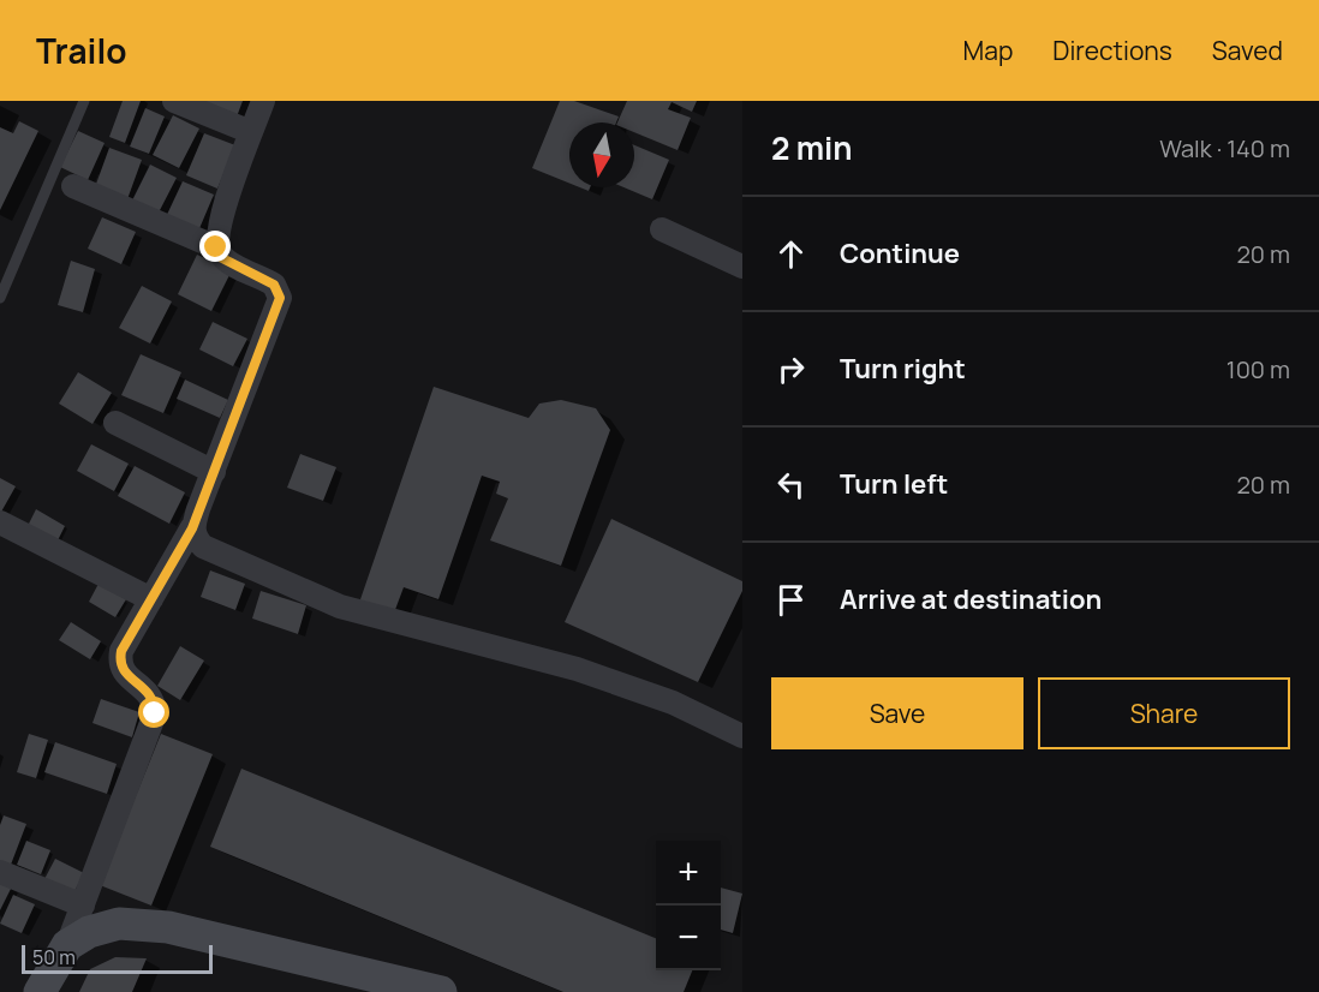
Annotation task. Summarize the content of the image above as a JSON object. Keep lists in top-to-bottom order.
{
  "scale_bar": "50 m",
  "north": "bottom",
  "page": {
    "header": "Trailo",
    "nav": ["Map", "Directions", "Saved"],
    "heading": ["2 min", "Walk · 140 m"],
    "list": [
      ["Continue", "20 m"],
      ["Turn right", "100 m"],
      ["Turn left", "20 m"],
      "Arrive at destination"
    ],
    "buttons": ["Save", "Share"],
    "map_buttons": ["+", "−"],
    "scale": "50 m"
  }
}
